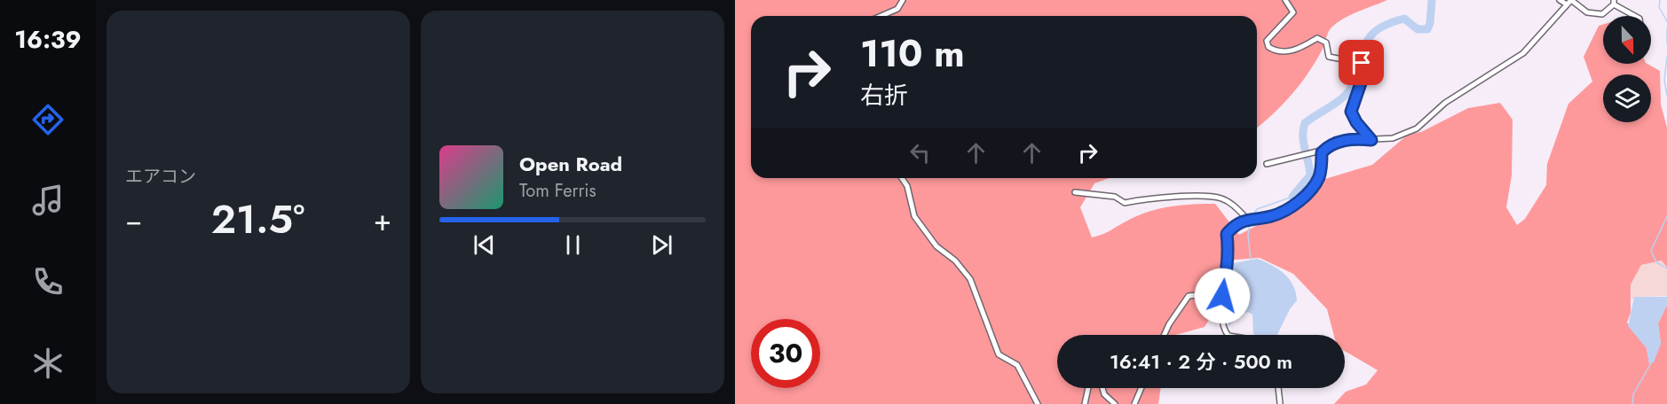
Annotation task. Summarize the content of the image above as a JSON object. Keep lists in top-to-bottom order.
{
  "north": "bottom",
  "page": {
    "tabs": "16:39",
    "tile": "エアコン",
    "turn": ["110 m", "右折"],
    "song": ["Open Road", "Tom Ferris"],
    "heat": ["−", "21.5°", "+"],
    "limit": "30",
    "trip": "16:41 · 2 分 · 500 m"
  }
}
